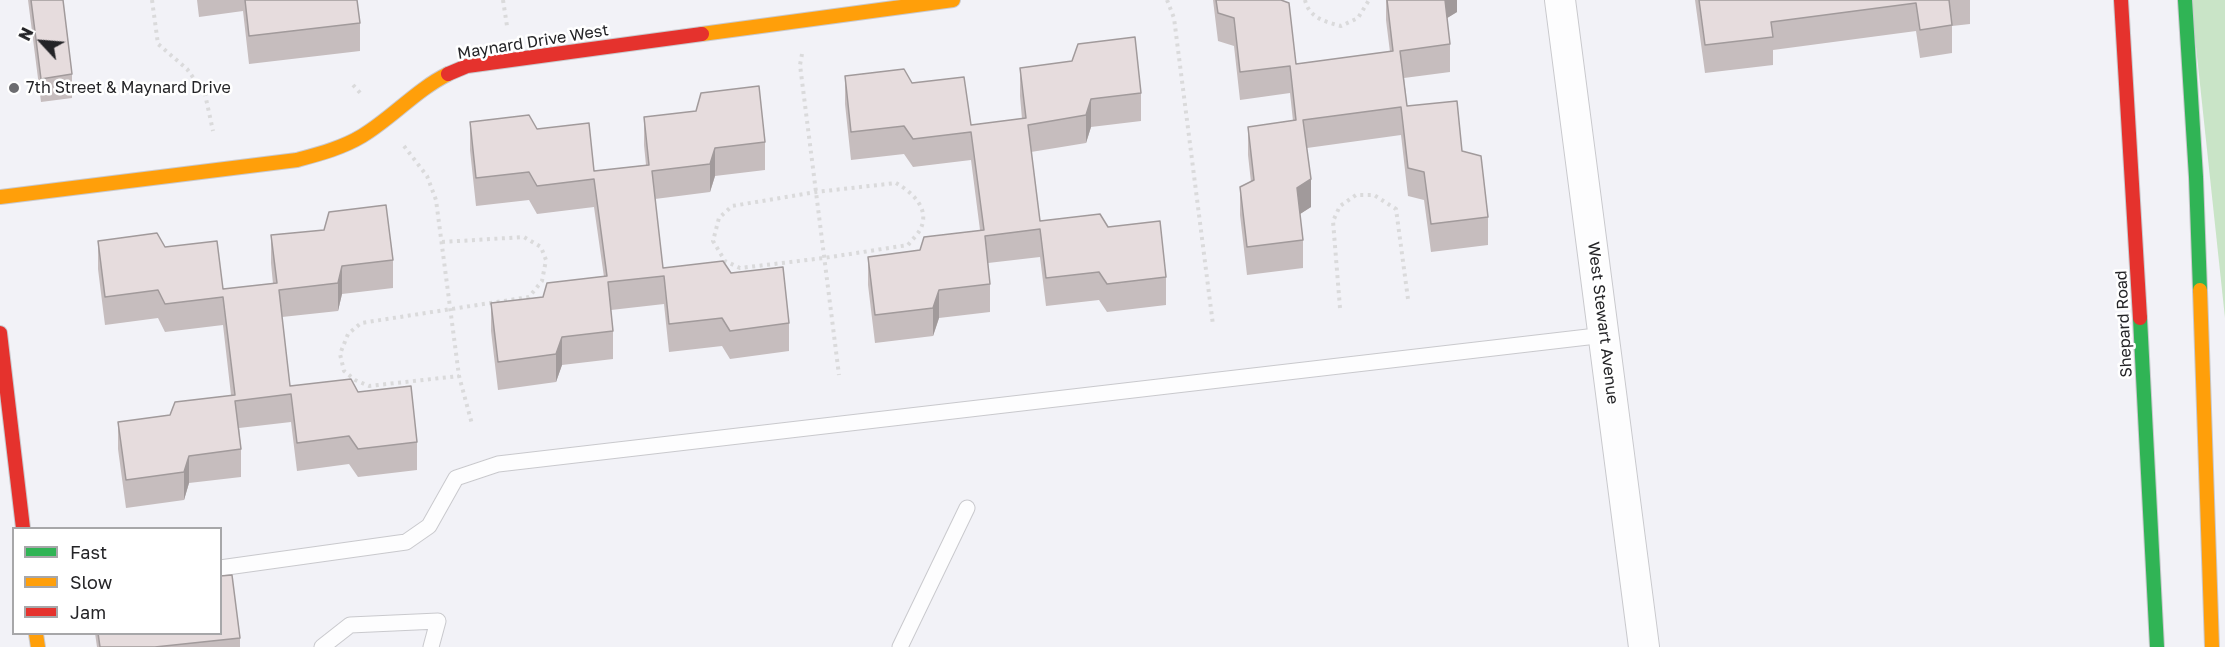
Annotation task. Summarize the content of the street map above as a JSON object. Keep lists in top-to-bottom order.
{
  "streets": {
    "main road": ["Maynard Drive West", "Shepard Road"],
    "street": ["West Stewart Avenue"]
  },
  "places": ["7th Street & Maynard Drive"],
  "legend": ["Fast", "Slow", "Jam"],
  "north": "top left"
}
